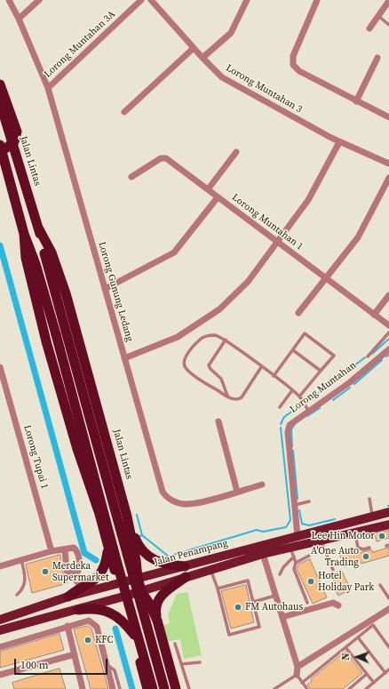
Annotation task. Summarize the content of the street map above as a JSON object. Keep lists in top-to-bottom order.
{
  "streets": {
    "highway": ["Jalan Lintas"],
    "main road": ["Jalan Penampang"],
    "street": [
      "Lorong Muntahan 3A",
      "Lorong Muntahan 3",
      "Lorong Muntahan 1",
      "Lorong Gunung Ledang",
      "Lorong Muntahan",
      "Lorong Tupai 1"
    ]
  },
  "crossings": [
    ["Lorong Muntahan 3A", "Lorong Gunung Ledang"],
    ["Jalan Lintas", "Jalan Penampang"],
    ["Lorong Muntahan", "Jalan Penampang"]
  ],
  "places": [
    "Lee Hin Motor",
    "A'One Auto Trading",
    "Merdeka Supermarket",
    "Hotel Holiday Park",
    "FM Autohaus",
    "KFC"
  ],
  "scale_bar": "100 m",
  "north": "left"
}
